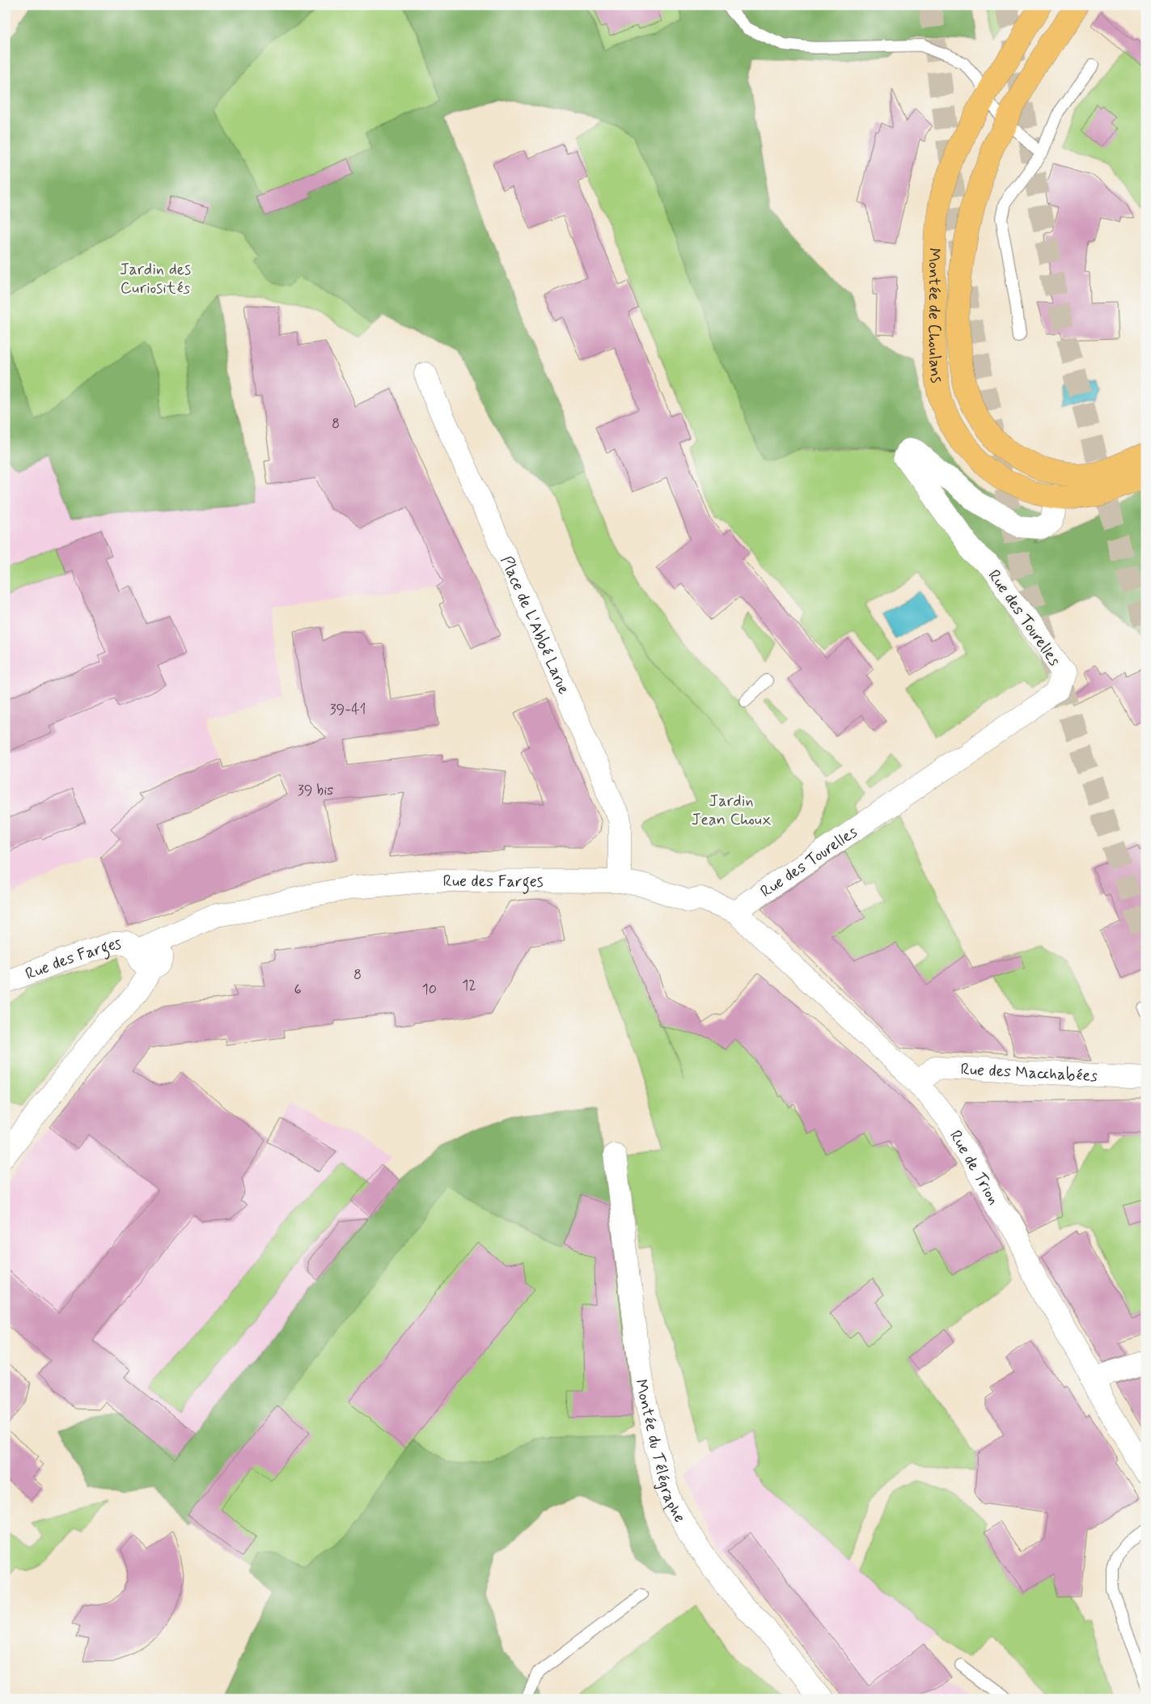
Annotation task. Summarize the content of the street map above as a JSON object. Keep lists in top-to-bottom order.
{
  "streets": {
    "main road": ["Montée de Choulans"],
    "street": [
      "Rue des Tourelles",
      "Place de L'Abbé Larue",
      "Rue des Farges",
      "Rue des Macchabées",
      "Rue de Trion",
      "Montée du Télégraphe"
    ]
  },
  "crossings": [
    ["Montée de Choulans", "Rue des Tourelles"],
    ["Rue des Tourelles", "Rue des Farges"],
    ["Rue des Tourelles", "Rue de Trion"],
    ["Place de L'Abbé Larue", "Rue des Farges"],
    ["Rue des Farges", "Rue de Trion"],
    ["Rue des Macchabées", "Rue de Trion"]
  ],
  "parks": ["Jardin des Curiosités", "Jardin Jean Choux"],
  "house_numbers": [
    "8",
    "39-41",
    "39 bis",
    "8",
    "12",
    "6",
    "10"
  ]
}
